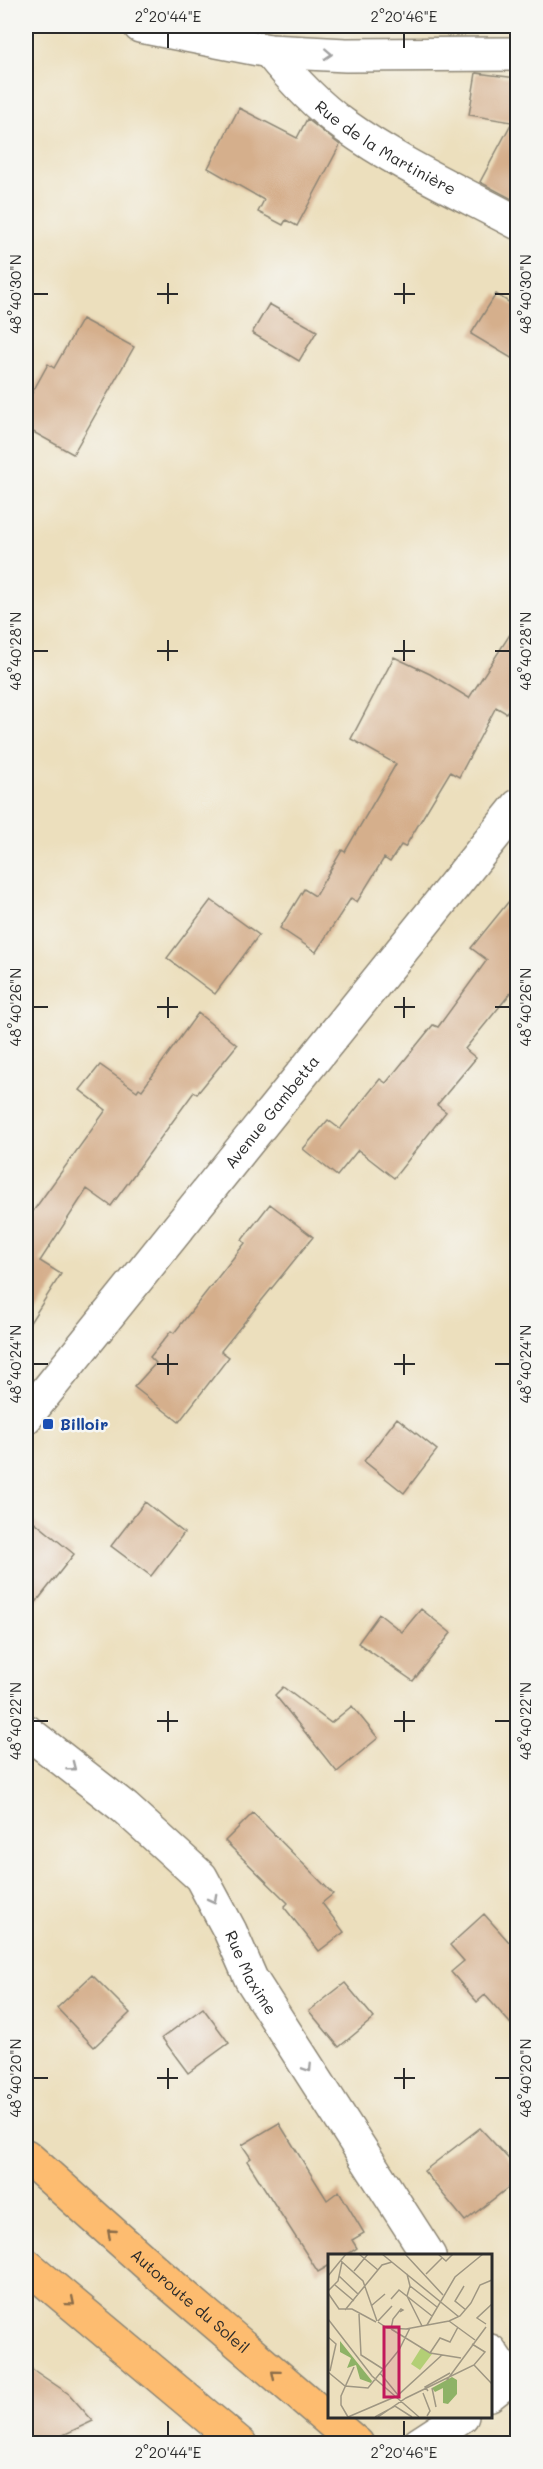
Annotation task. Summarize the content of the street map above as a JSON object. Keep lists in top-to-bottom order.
{
  "streets": {
    "highway": ["Autoroute du Soleil"],
    "street": ["Rue de la Martinière", "Avenue Gambetta", "Rue Maxime"]
  },
  "one_way": ["Rue Maxime"],
  "places": {
    "transit": ["Billoir"]
  },
  "coordinates": [
    "2°20'44\"E",
    "2°20'46\"E",
    "48°40'30\"N",
    "48°40'28\"N",
    "48°40'26\"N",
    "48°40'24\"N",
    "48°40'22\"N",
    "48°40'20\"N"
  ]
}
